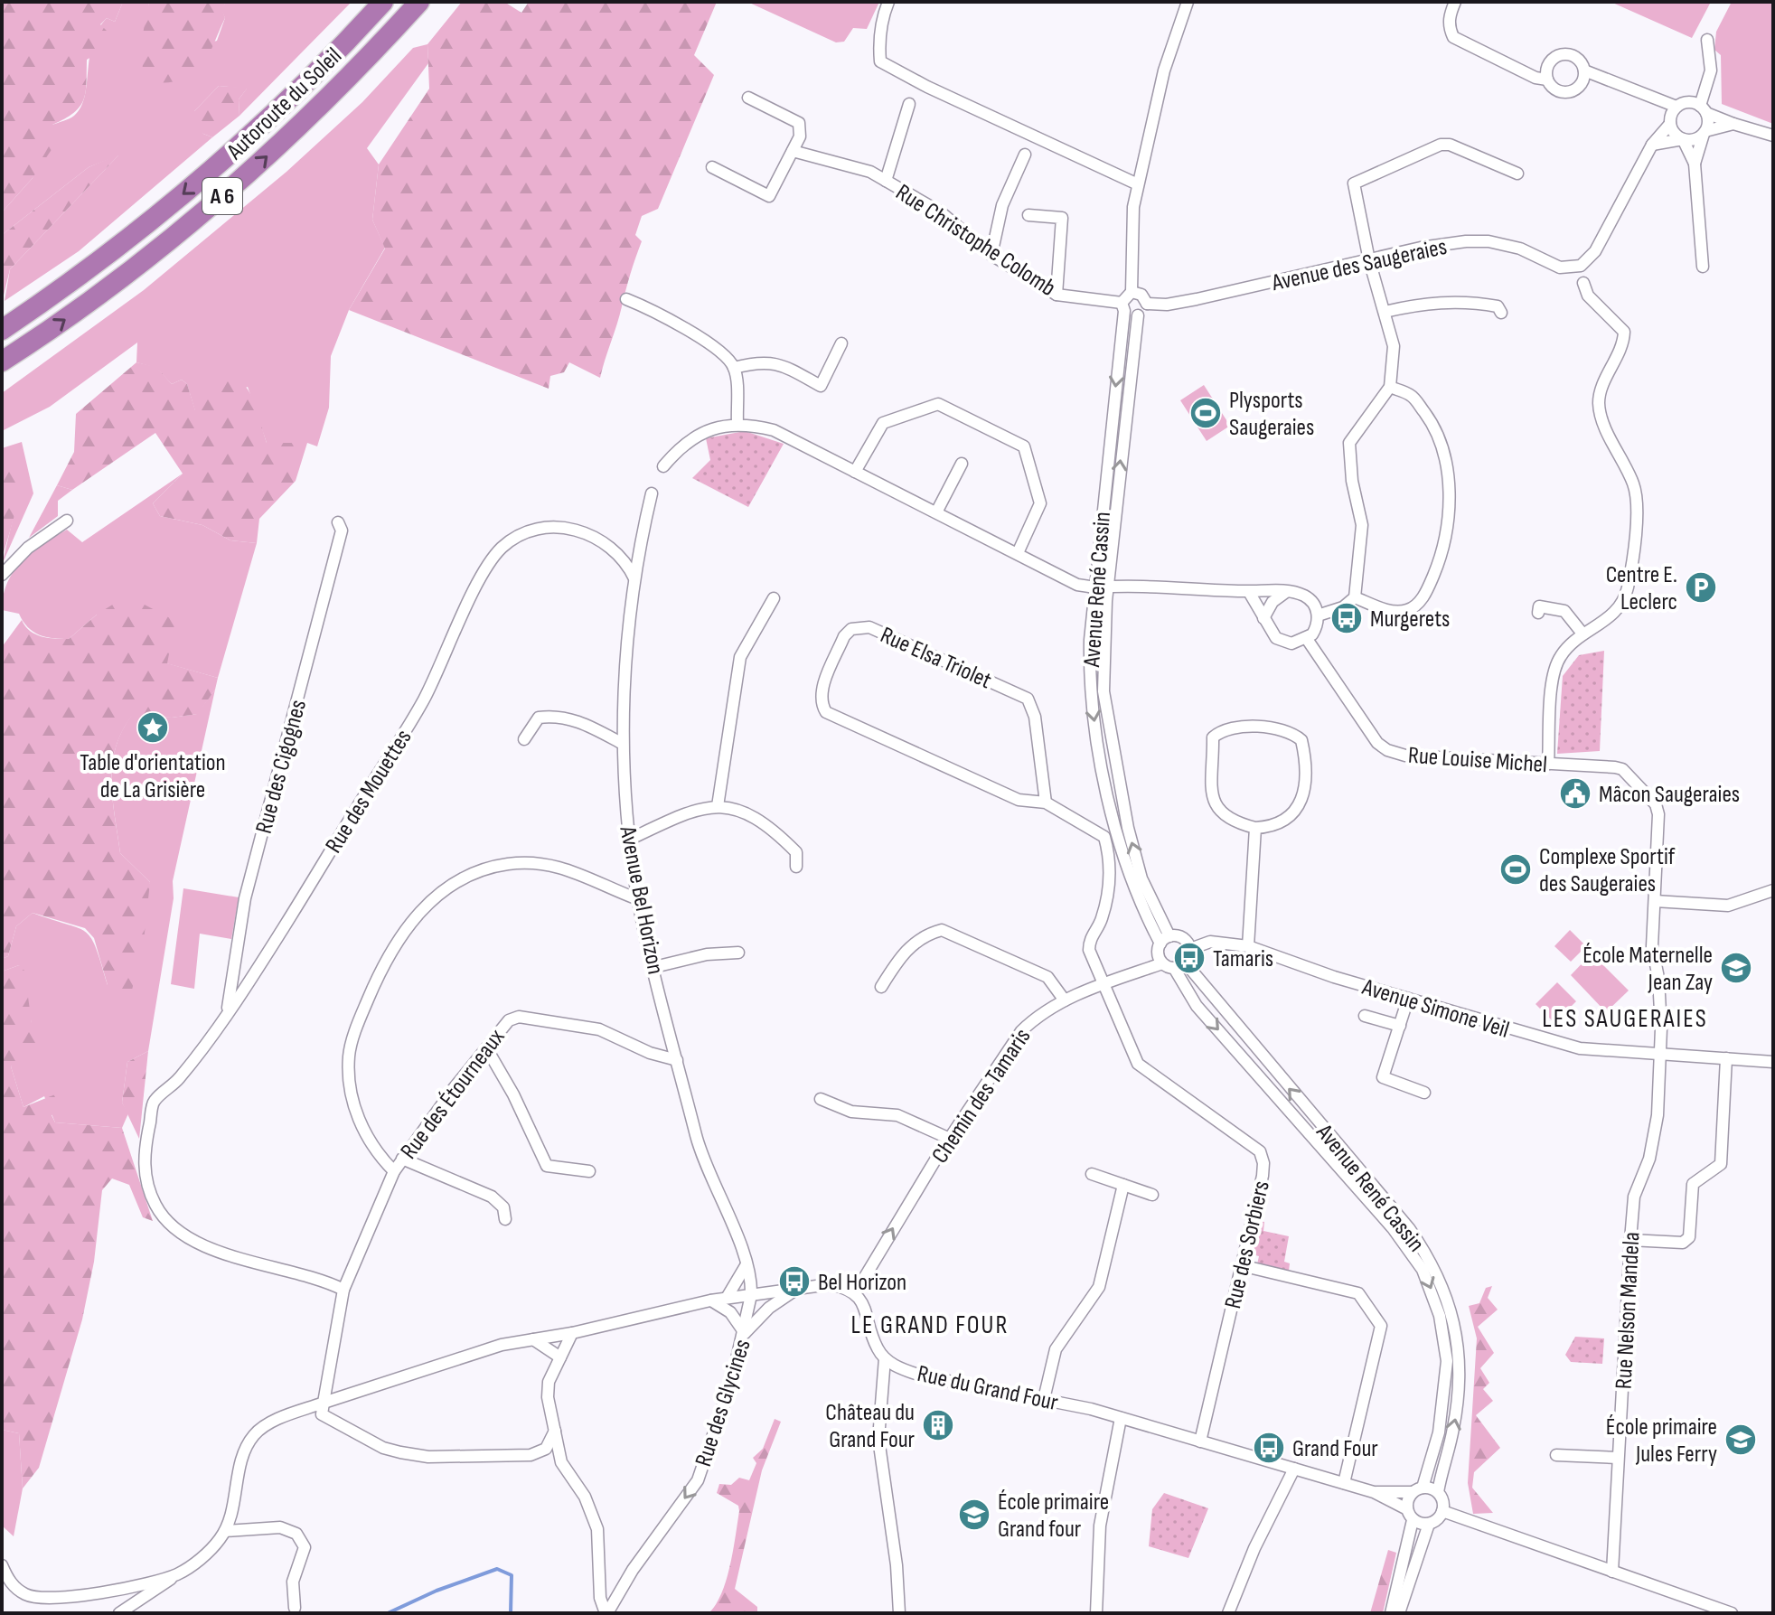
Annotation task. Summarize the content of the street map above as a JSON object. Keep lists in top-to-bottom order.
{
  "streets": {
    "highway": ["Autoroute du Soleil", "A 6"],
    "street": [
      "Rue Christophe Colomb",
      "Avenue des Saugeraies",
      "Avenue René Cassin",
      "Rue Elsa Triolet",
      "Rue Louise Michel",
      "Rue des Cigognes",
      "Rue des Mouettes",
      "Avenue Bel Horizon",
      "Avenue Simone Veil",
      "Rue des Étourneaux",
      "Chemin des Tamaris",
      "Rue des Sorbiers",
      "Rue Nelson Mandela",
      "Rue du Grand Four",
      "Rue des Glycines"
    ]
  },
  "crossings": [
    ["Rue Christophe Colomb", "Avenue René Cassin"],
    ["Avenue René Cassin", "Avenue Simone Veil"],
    ["Avenue René Cassin", "Chemin des Tamaris"],
    ["Avenue René Cassin", "Rue du Grand Four"],
    ["Rue Elsa Triolet", "Chemin des Tamaris"],
    ["Rue Elsa Triolet", "Rue des Sorbiers"],
    ["Rue Louise Michel", "Avenue Simone Veil"],
    ["Rue Louise Michel", "Rue Nelson Mandela"],
    ["Rue des Cigognes", "Rue des Mouettes"],
    ["Rue des Mouettes", "Avenue Bel Horizon"],
    ["Rue des Mouettes", "Rue des Étourneaux"],
    ["Avenue Bel Horizon", "Rue des Étourneaux"],
    ["Avenue Bel Horizon", "Rue des Glycines"],
    ["Avenue Simone Veil", "Chemin des Tamaris"],
    ["Avenue Simone Veil", "Rue Nelson Mandela"],
    ["Chemin des Tamaris", "Rue des Sorbiers"],
    ["Chemin des Tamaris", "Rue du Grand Four"],
    ["Rue des Sorbiers", "Rue du Grand Four"]
  ],
  "one_way": ["Chemin des Tamaris", "Rue des Glycines"],
  "districts": ["LES SAUGERAIES", "LE GRAND FOUR"],
  "places": {
    "sports": ["Plysports Saugeraies", "Complexe Sportif des Saugeraies"],
    "parking": ["Centre E. Leclerc"],
    "bus stop": [
      "Murgerets",
      "Tamaris",
      "Bel Horizon",
      "Grand Four"
    ],
    "place": ["Table d'orientation de La Grisière"],
    "public building": ["Mâcon Saugeraies"],
    "school or university": ["École Maternelle Jean Zay", "École primaire Jules Ferry", "École primaire Grand four"],
    "building": ["Château du Grand Four"]
  }
}
